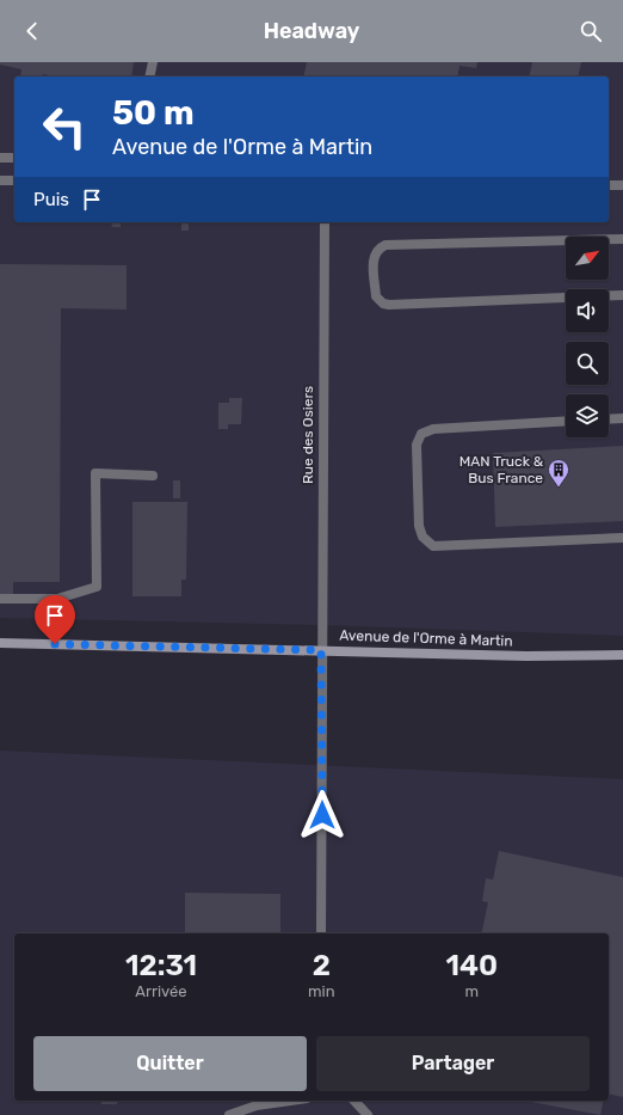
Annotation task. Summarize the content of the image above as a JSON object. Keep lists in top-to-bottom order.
{
  "streets": {
    "main road": ["Avenue de l'Orme à Martin"],
    "street": ["Rue des Osiers"]
  },
  "crossings": [
    ["Rue des Osiers", "Avenue de l'Orme à Martin"]
  ],
  "places": {
    "building": ["MAN Truck & Bus France"]
  },
  "north": "top right",
  "page": {
    "header": "Headway",
    "turn": ["50 m", "Avenue de l'Orme à Martin"],
    "then": "Puis",
    "eta": [
      "12:31",
      "Arrivée",
      "2",
      "min",
      "140",
      "m"
    ],
    "buttons": ["Quitter", "Partager"]
  }
}
